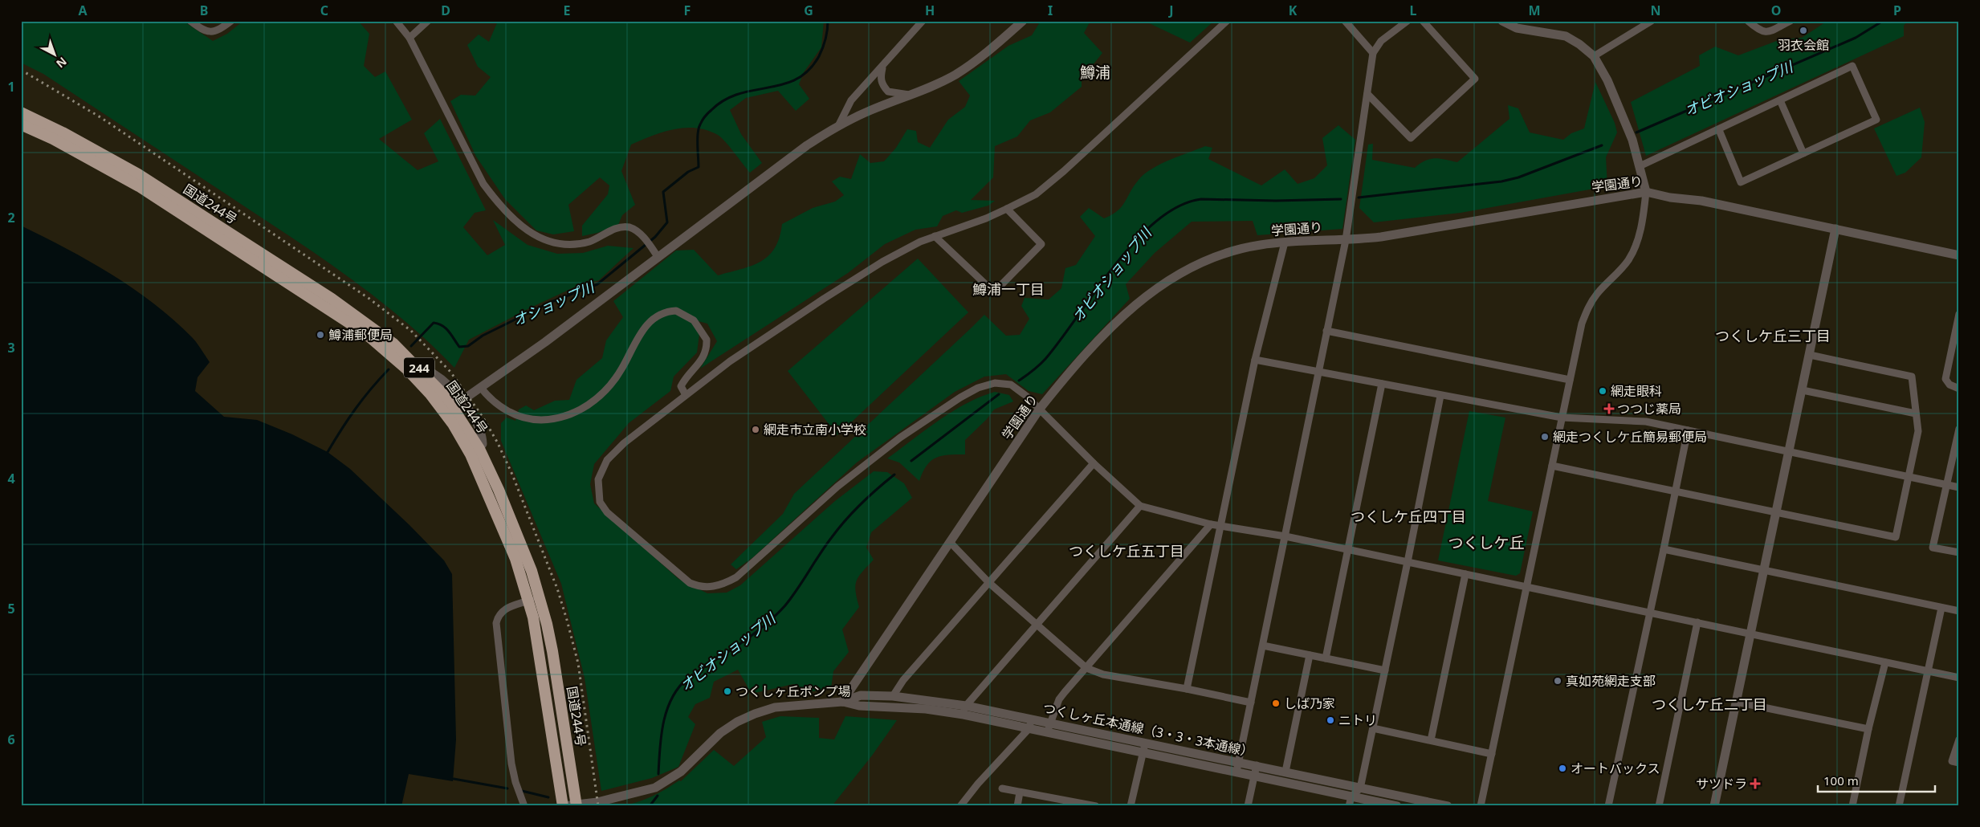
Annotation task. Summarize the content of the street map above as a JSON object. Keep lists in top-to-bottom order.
{
  "streets": {
    "highway": ["国道244号", "244"],
    "street": ["学園通り", "つくしヶ丘本通線（3・3・3本通線）"]
  },
  "crossings": [
    ["学園通り", "つくしヶ丘本通線（3・3・3本通線）"],
    ["国道244号", "つくしヶ丘本通線（3・3・3本通線）"]
  ],
  "districts": [
    "鱒浦",
    "鱒浦一丁目",
    "つくしケ丘三丁目",
    "つくしケ丘四丁目",
    "つくしケ丘",
    "つくしケ丘五丁目",
    "つくしケ丘二丁目"
  ],
  "water": ["オビオショップ川", "オショップ川"],
  "places": {
    "other": [
      "羽衣会館",
      "鱒浦郵便局",
      "網走眼科",
      "網走市立南小学校",
      "網走つくしケ丘簡易郵便局",
      "真如苑網走支部",
      "つくしヶ丘ポンプ場",
      "しば乃家",
      "ニトリ",
      "オートバックス"
    ],
    "health": ["つつじ薬局", "サツドラ"]
  },
  "scale_bar": "100 m",
  "north": "bottom right",
  "grid": {
    "columns": [
      "A",
      "B",
      "C",
      "D",
      "E",
      "F",
      "G",
      "H",
      "I",
      "J",
      "K",
      "L",
      "M",
      "N",
      "O",
      "P"
    ],
    "rows": [
      "1",
      "2",
      "3",
      "4",
      "5",
      "6"
    ]
  }
}
